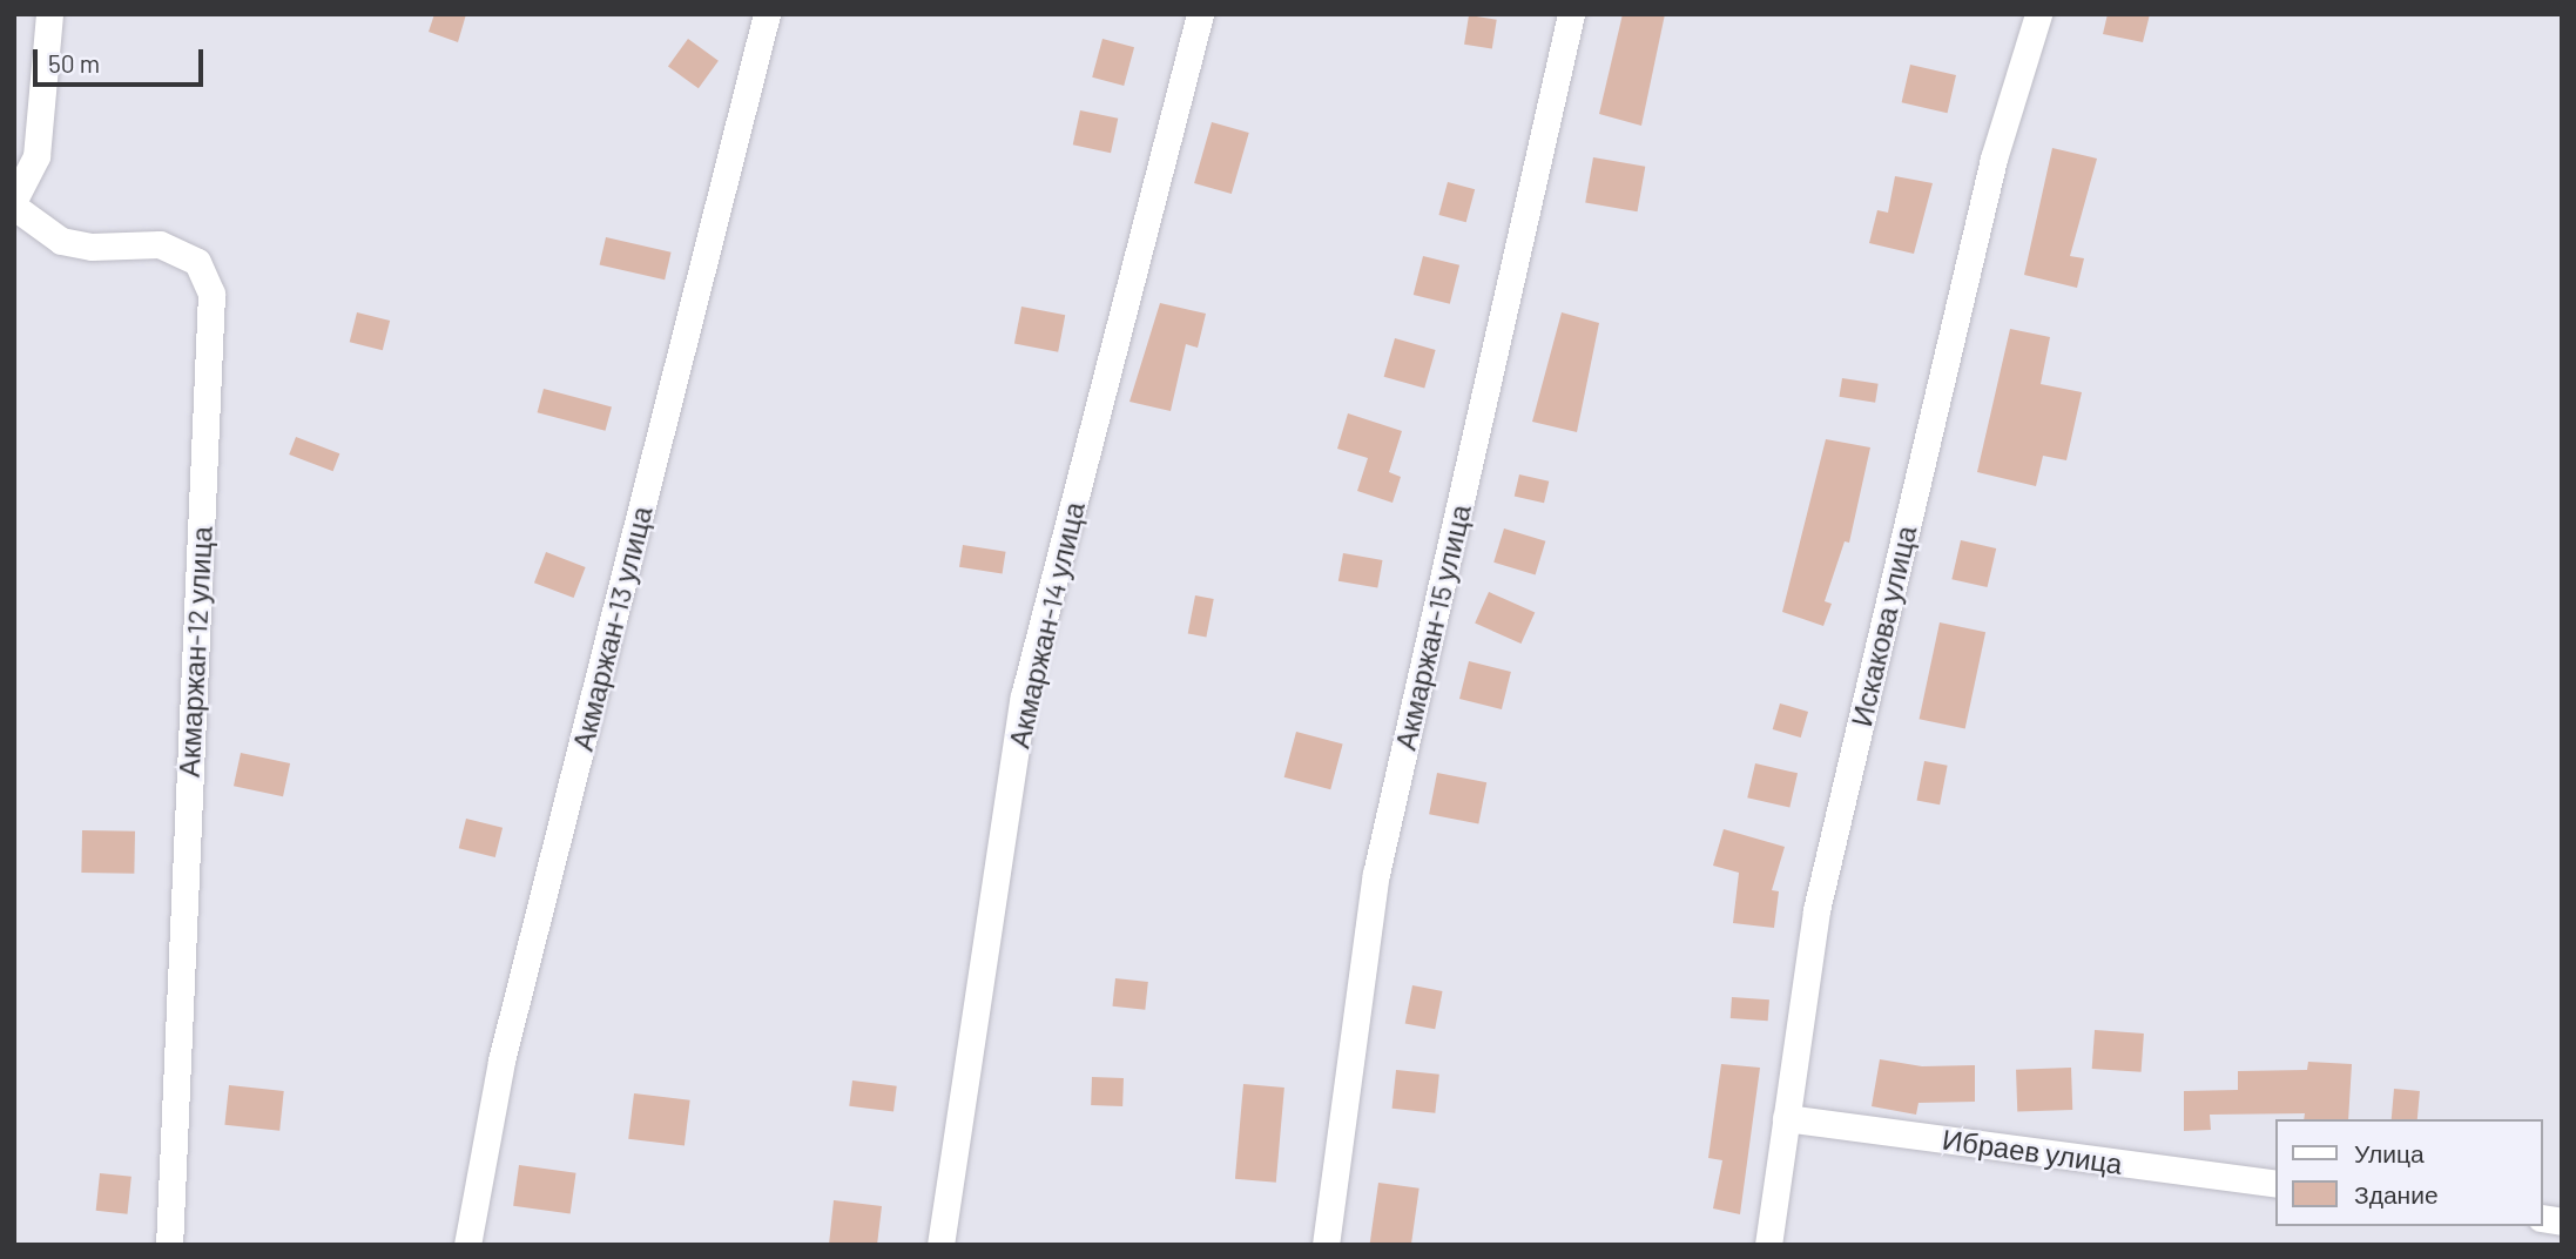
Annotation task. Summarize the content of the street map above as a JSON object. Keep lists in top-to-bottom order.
{
  "streets": {
    "street": [
      "Акмаржан-14 улица",
      "Искакова улица",
      "Акмаржан-15 улица",
      "Акмаржан-13 улица",
      "Акмаржан-12 улица",
      "Ибраев улица"
    ]
  },
  "crossings": [
    ["Искакова улица", "Ибраев улица"]
  ],
  "legend": ["Улица", "Здание"],
  "scale_bar": "50 m"
}
